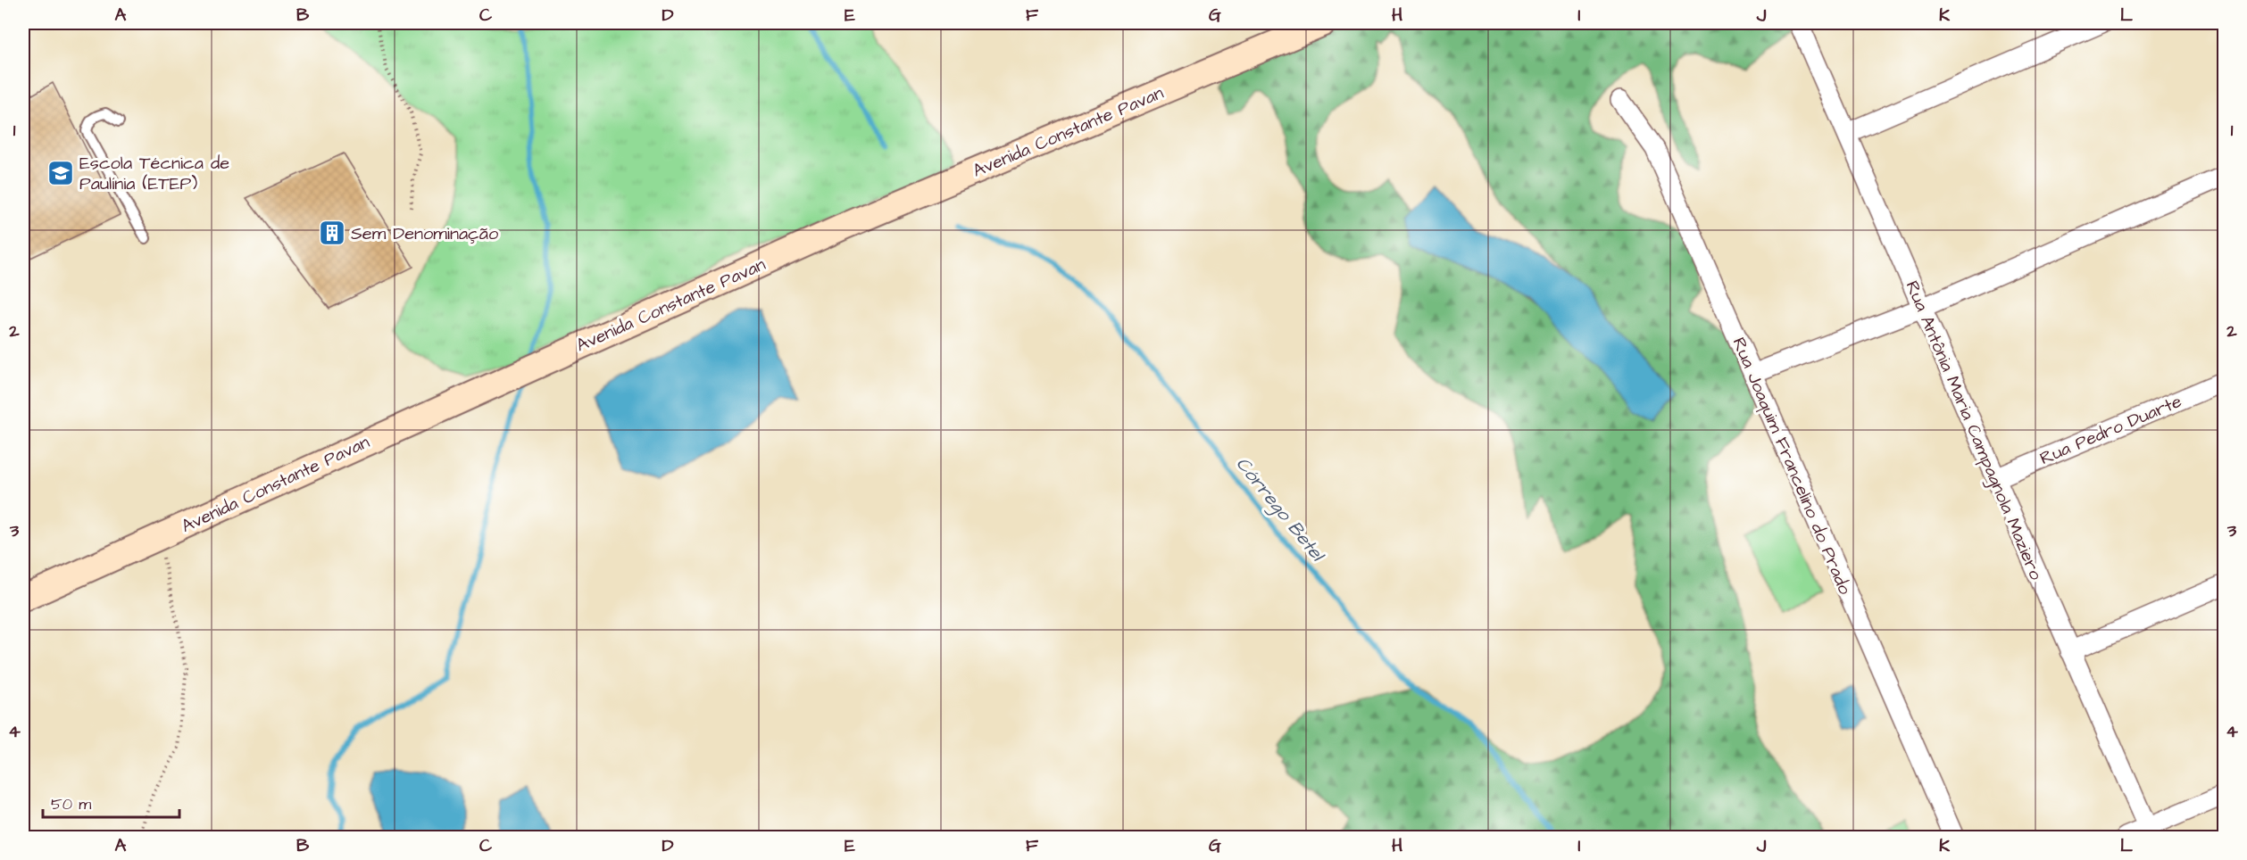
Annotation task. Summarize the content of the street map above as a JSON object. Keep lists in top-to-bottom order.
{
  "streets": {
    "street": [
      "Avenida Constante Pavan",
      "Rua Pedro Duarte",
      "Rua Antônia Maria Campagnola Maziero",
      "Rua Joaquim Francelino do Prado"
    ]
  },
  "crossings": [
    ["Rua Pedro Duarte", "Rua Antônia Maria Campagnola Maziero"]
  ],
  "water": ["Córrego Betel"],
  "places": {
    "school or university": ["Escola Técnica de Paulínia (ETEP)"],
    "building": ["Sem Denominação"]
  },
  "scale_bar": "50 m",
  "grid": {
    "columns": [
      "A",
      "B",
      "C",
      "D",
      "E",
      "F",
      "G",
      "H",
      "I",
      "J",
      "K",
      "L"
    ],
    "rows": [
      "1",
      "2",
      "3",
      "4"
    ]
  }
}
